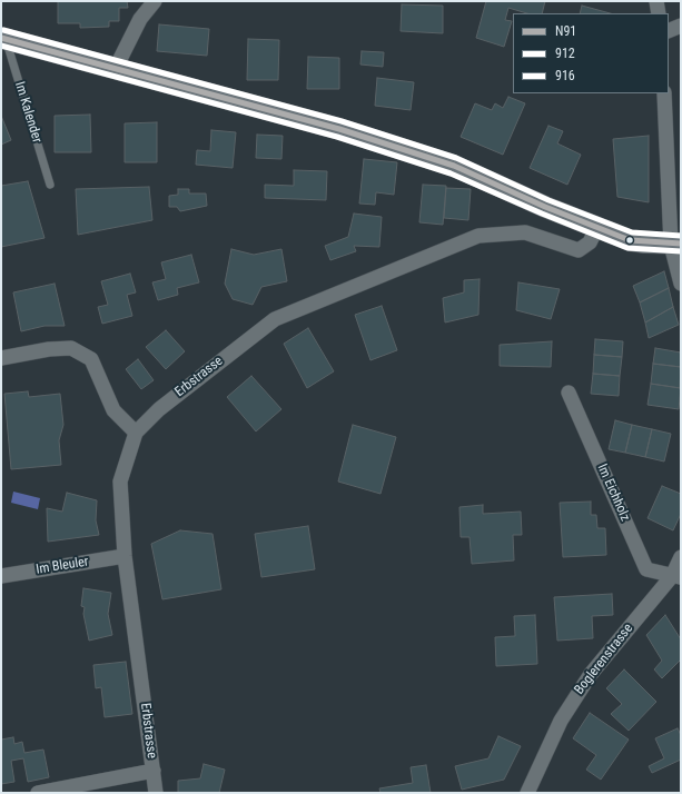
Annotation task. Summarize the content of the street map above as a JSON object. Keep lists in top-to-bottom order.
{
  "streets": {
    "street": [
      "Erbstrasse",
      "Im Eichholz",
      "Im Bleuler",
      "Boglerenstrasse"
    ],
    "lane": ["Im Kalender"]
  },
  "crossings": [
    ["Erbstrasse", "Im Bleuler"],
    ["Im Eichholz", "Boglerenstrasse"]
  ],
  "lines": ["transit line 916", "transit line N91", "transit line 912"],
  "legend": ["N91", "912", "916"]
}
